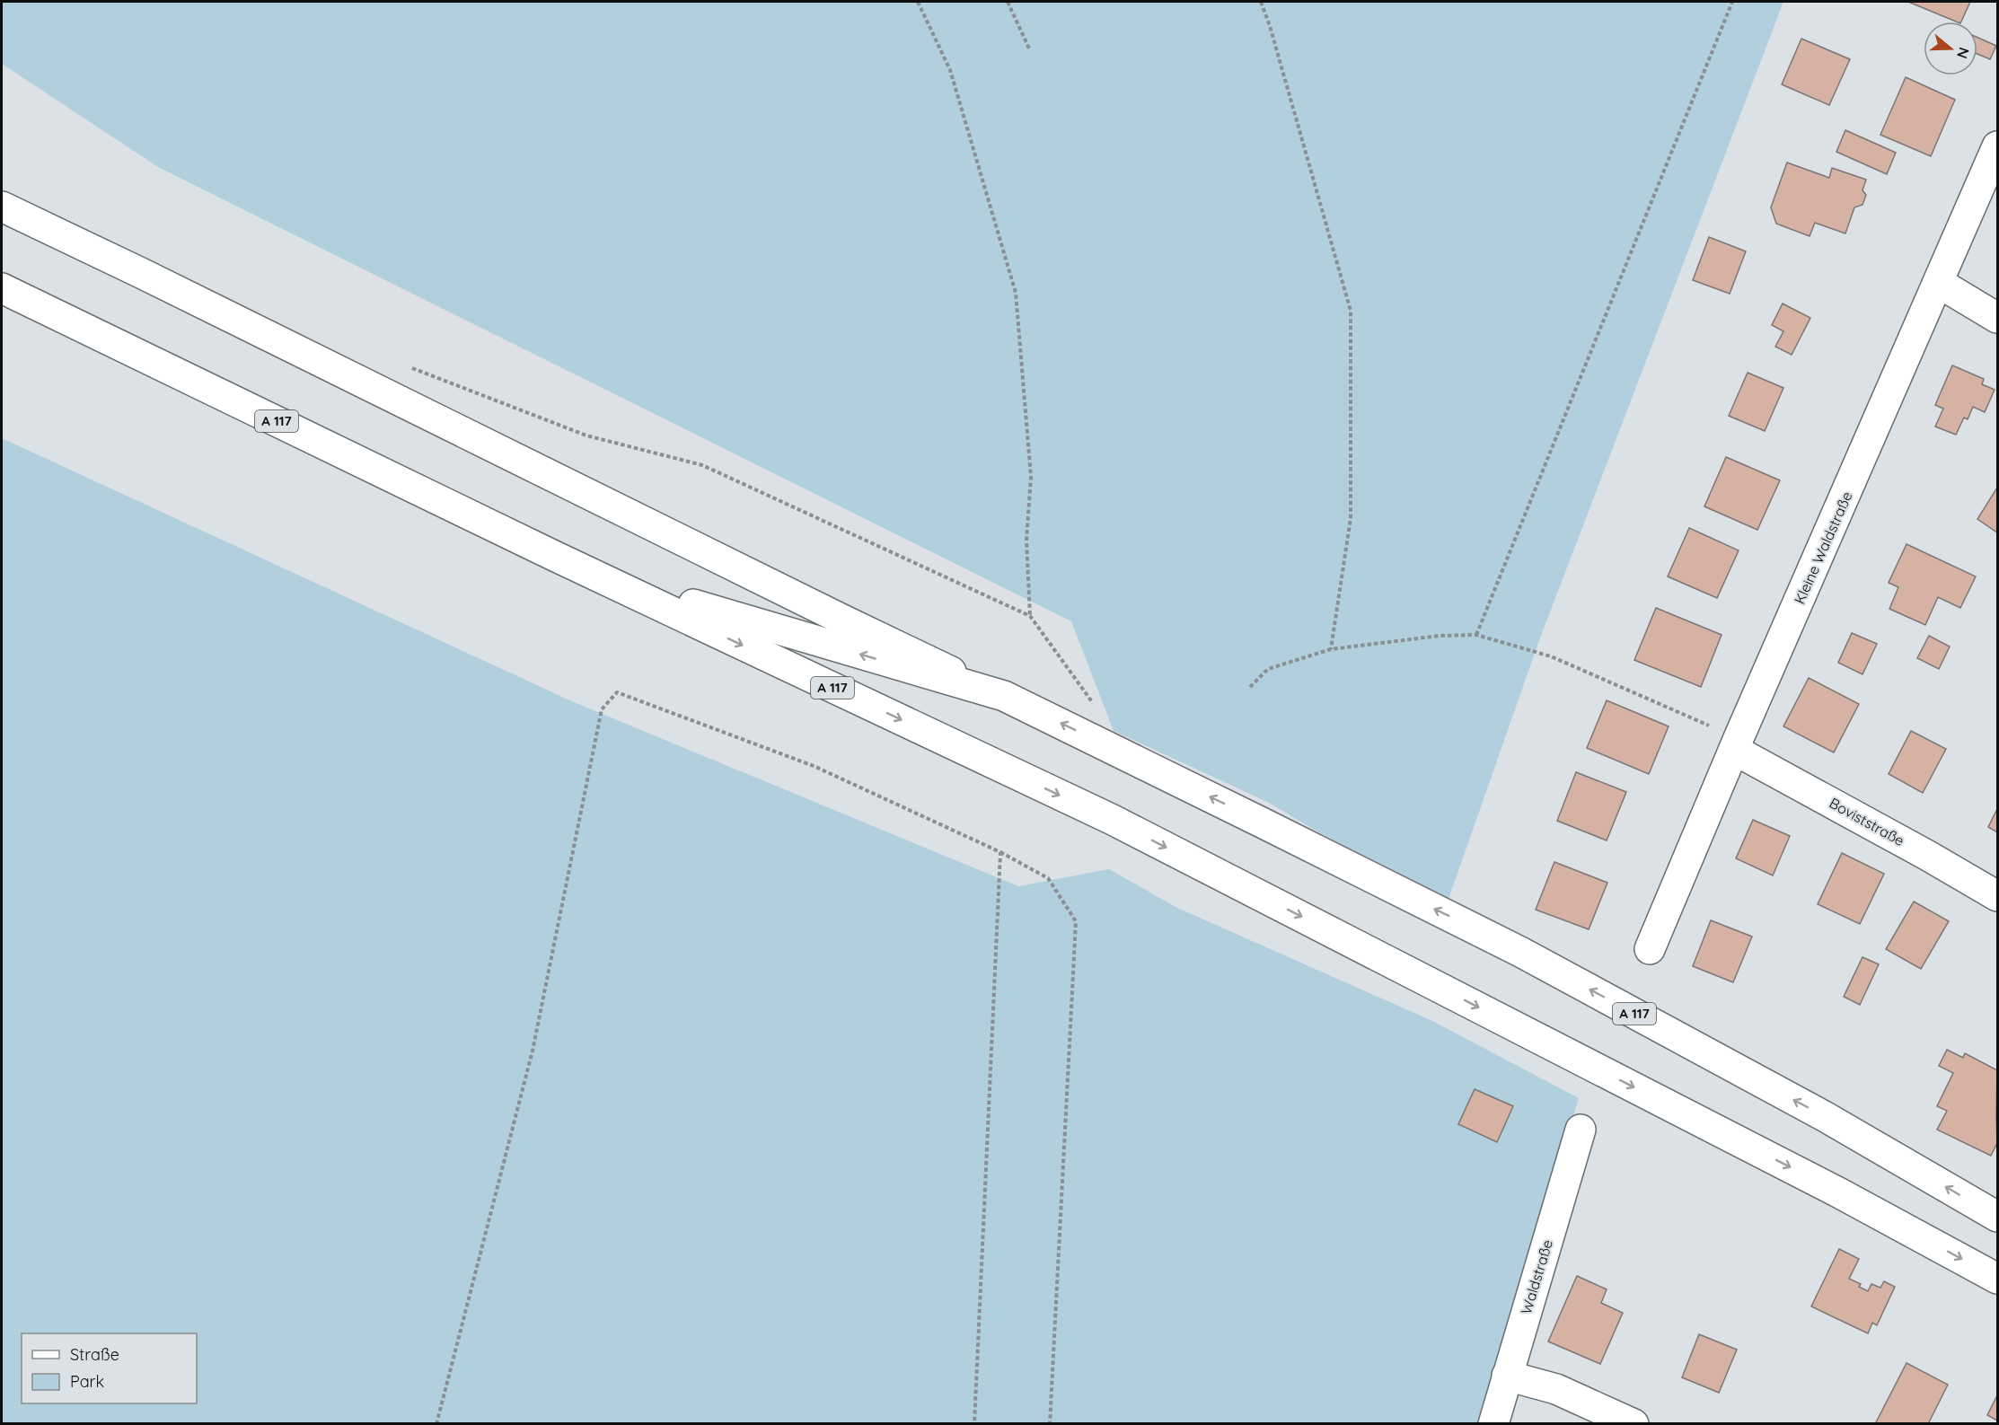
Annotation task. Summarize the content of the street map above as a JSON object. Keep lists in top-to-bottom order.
{
  "streets": {
    "main road": [
      "A 117",
      "Kleine Waldstraße",
      "Boviststraße",
      "Waldstraße"
    ]
  },
  "crossings": [
    ["Kleine Waldstraße", "Boviststraße"]
  ],
  "legend": ["Straße", "Park"],
  "north": "right"
}
